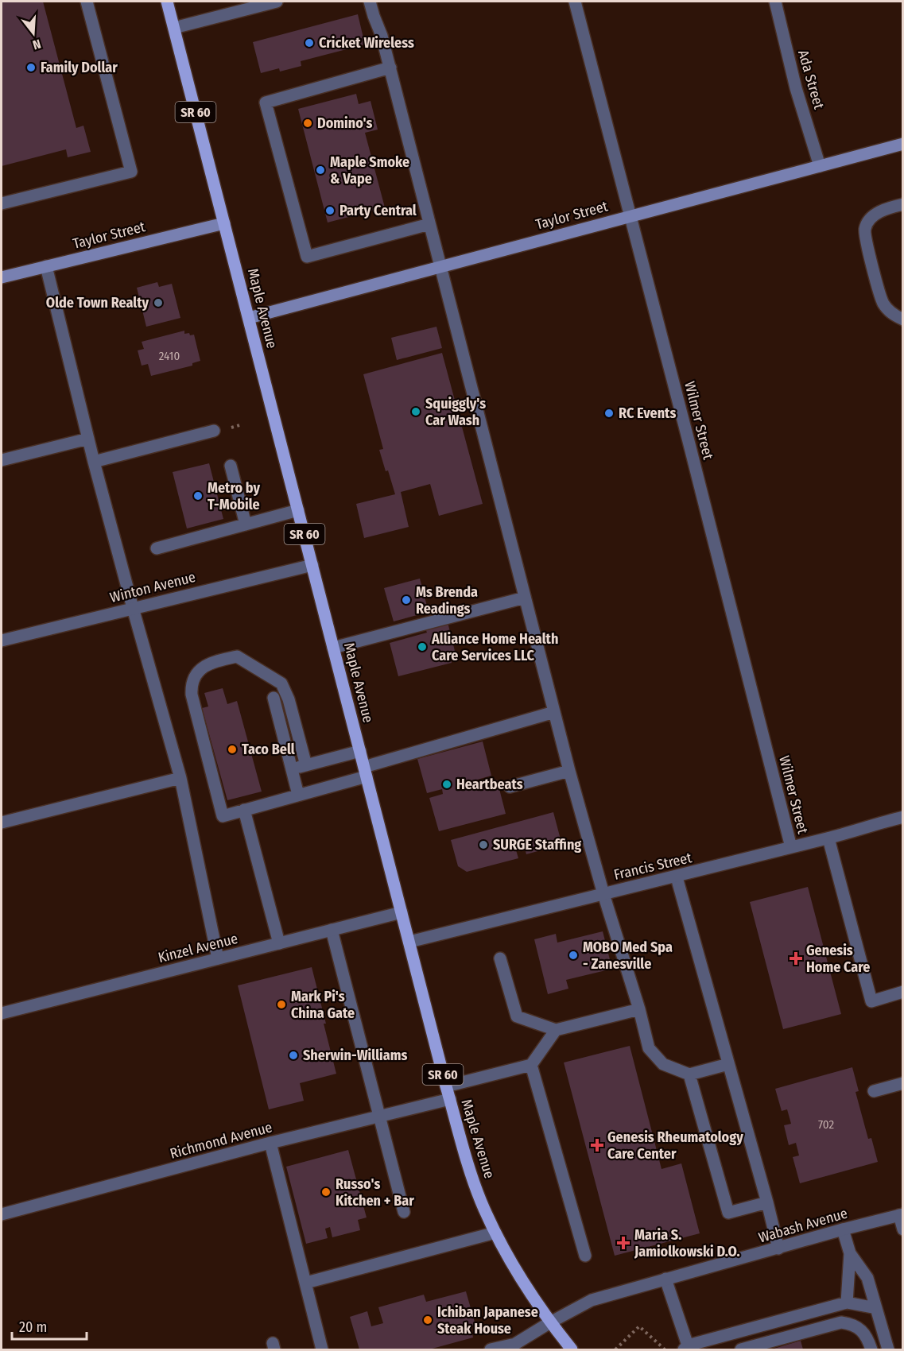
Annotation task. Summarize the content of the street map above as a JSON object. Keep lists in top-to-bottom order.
{
  "streets": {
    "main road": ["SR 60", "Maple Avenue"],
    "street": [
      "Ada Street",
      "Taylor Street",
      "Wilmer Street",
      "Winton Avenue",
      "Francis Street",
      "Kinzel Avenue",
      "Richmond Avenue",
      "Wabash Avenue"
    ]
  },
  "crossings": [
    ["Ada Street", "Taylor Street"],
    ["Taylor Street", "Maple Avenue"],
    ["Taylor Street", "Wilmer Street"],
    ["Maple Avenue", "Winton Avenue"],
    ["Maple Avenue", "Francis Street"],
    ["Maple Avenue", "Kinzel Avenue"],
    ["Maple Avenue", "Richmond Avenue"],
    ["Maple Avenue", "Wabash Avenue"],
    ["Wilmer Street", "Francis Street"]
  ],
  "places": {
    "other": [
      "Cricket Wireless",
      "Family Dollar",
      "Domino's",
      "Maple Smoke & Vape",
      "Party Central",
      "Olde Town Realty",
      "Squiggly's Car Wash",
      "RC Events",
      "Metro by T-Mobile",
      "Ms Brenda Readings",
      "Alliance Home Health Care Services LLC",
      "Taco Bell",
      "Heartbeats",
      "SURGE Staffing",
      "MOBO Med Spa - Zanesville",
      "Mark Pi's China Gate",
      "Sherwin-Williams",
      "Russo's Kitchen + Bar",
      "Ichiban Japanese Steak House"
    ],
    "health": ["Genesis Home Care", "Genesis Rheumatology Care Center", "Maria S. Jamiolkowski D.O."]
  },
  "house_numbers": ["2410", "702"],
  "scale_bar": "20 m",
  "north": "bottom"
}
